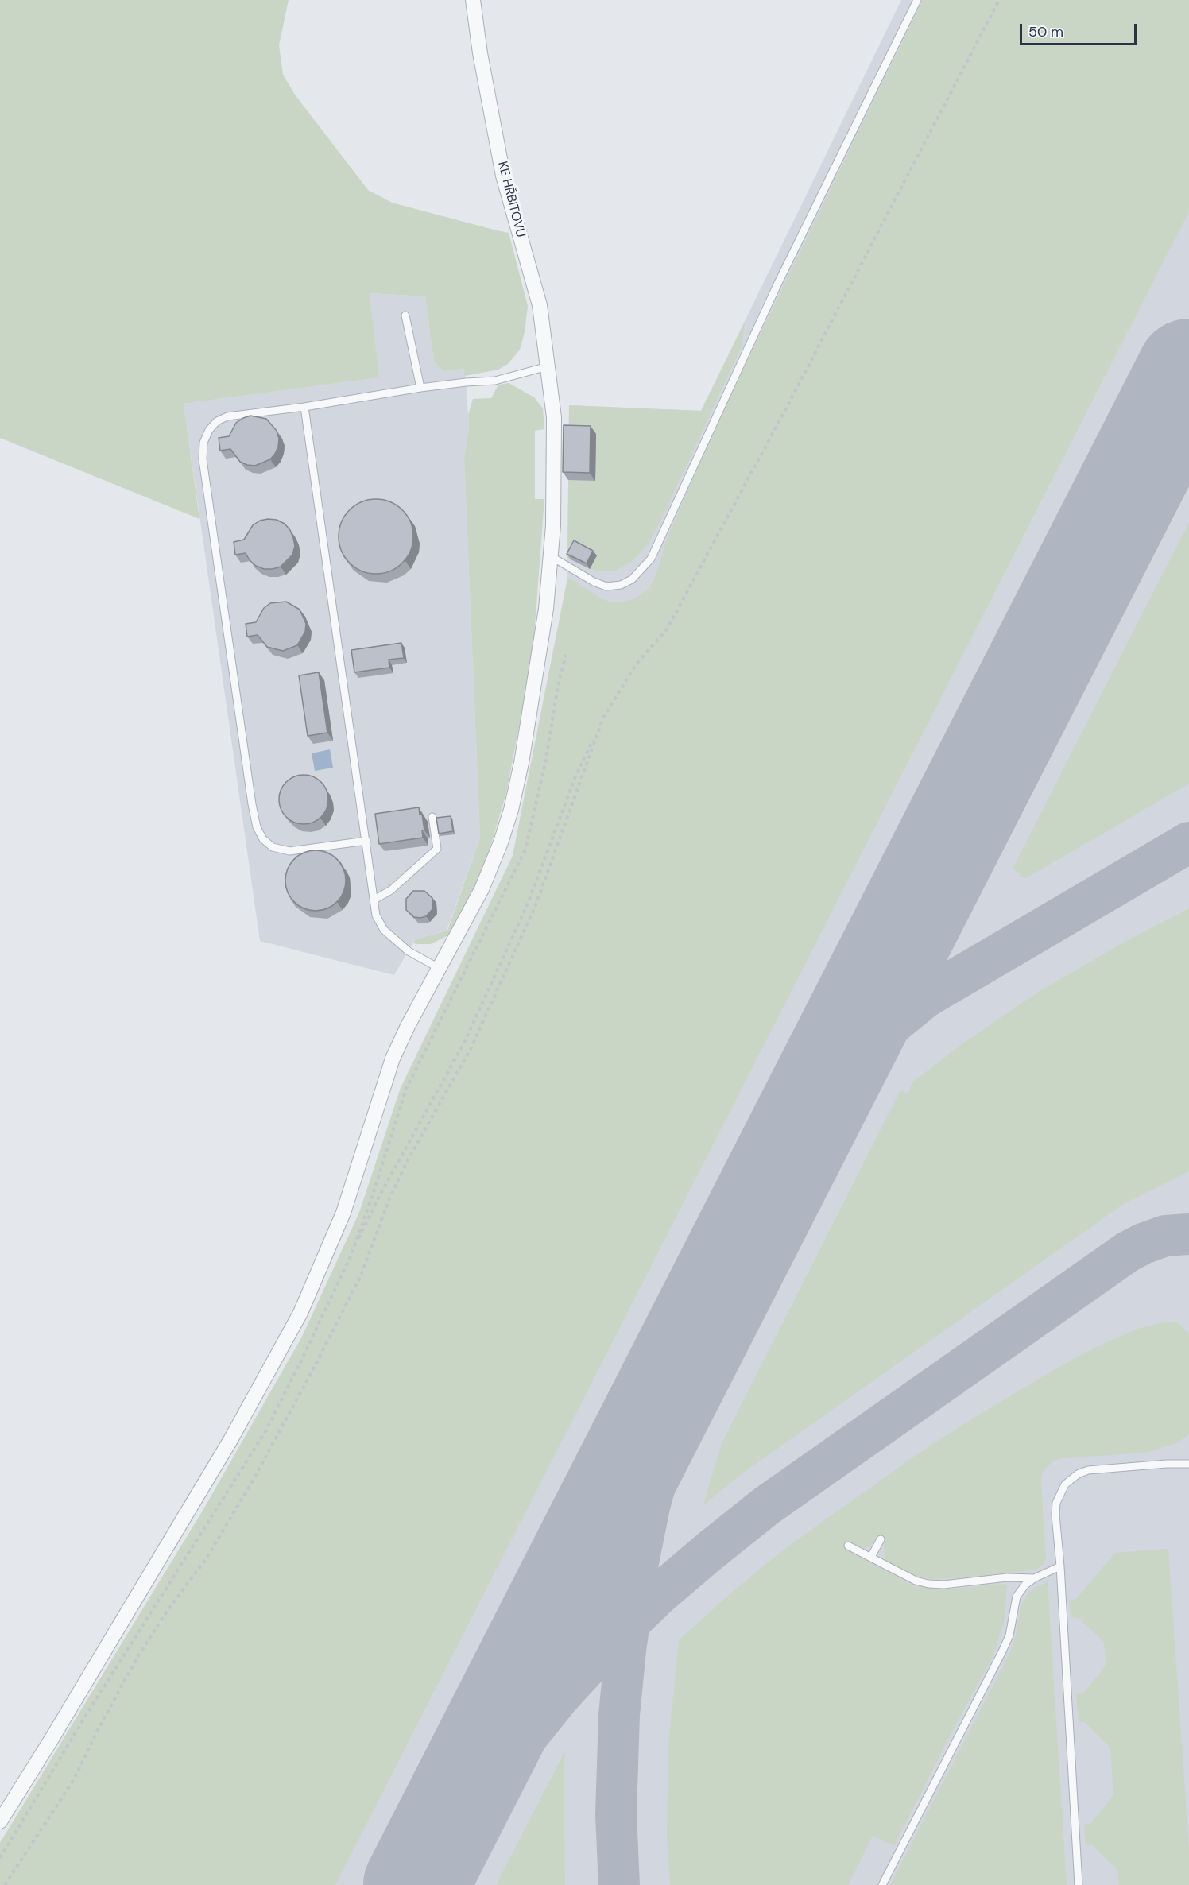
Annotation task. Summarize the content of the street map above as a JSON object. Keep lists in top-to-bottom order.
{
  "streets": {
    "street": ["KE HŘBITOVU"]
  },
  "scale_bar": "50 m"
}
